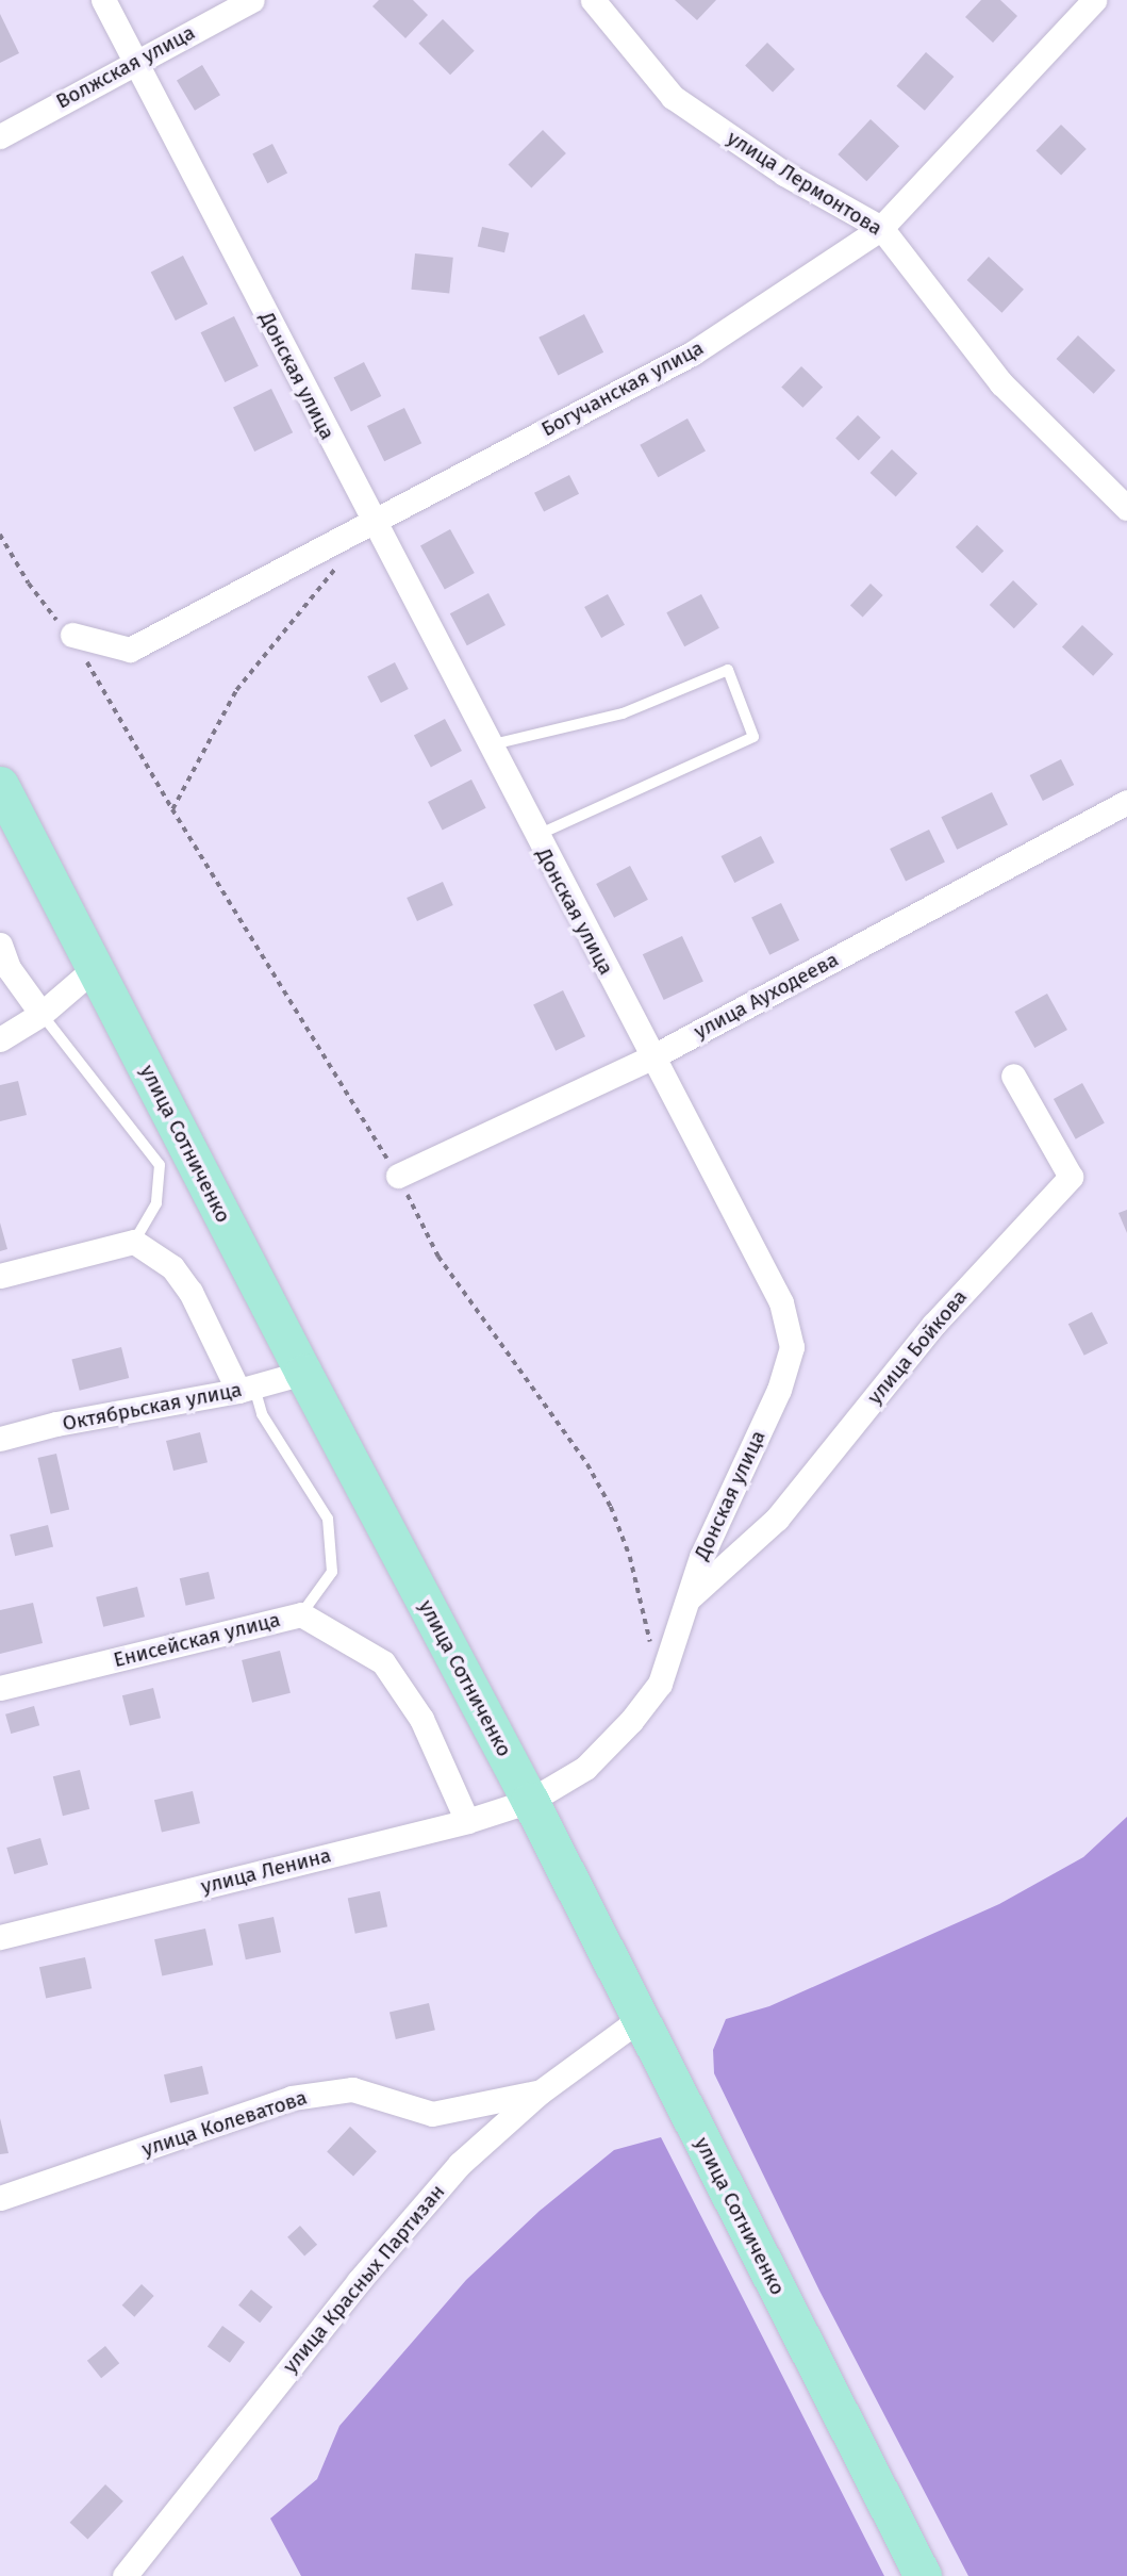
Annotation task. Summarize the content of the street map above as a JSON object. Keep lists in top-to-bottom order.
{
  "streets": {
    "main road": ["улица Сотниченко"],
    "street": [
      "Волжская улица",
      "улица Лермонтова",
      "Донская улица",
      "Богучанская улица",
      "улица Ауходеева",
      "улица Бойкова",
      "Октябрьская улица",
      "Енисейская улица",
      "улица Ленина",
      "улица Колеватова",
      "улица Красных Партизан"
    ]
  },
  "crossings": [
    ["Волжская улица", "Донская улица"],
    ["улица Лермонтова", "Богучанская улица"],
    ["Донская улица", "Богучанская улица"],
    ["Донская улица", "улица Ауходеева"],
    ["Донская улица", "улица Сотниченко"],
    ["Донская улица", "улица Бойкова"],
    ["Донская улица", "улица Ленина"],
    ["улица Сотниченко", "Октябрьская улица"],
    ["улица Сотниченко", "улица Ленина"],
    ["улица Сотниченко", "улица Красных Партизан"],
    ["Енисейская улица", "улица Ленина"],
    ["улица Колеватова", "улица Красных Партизан"]
  ]
}
